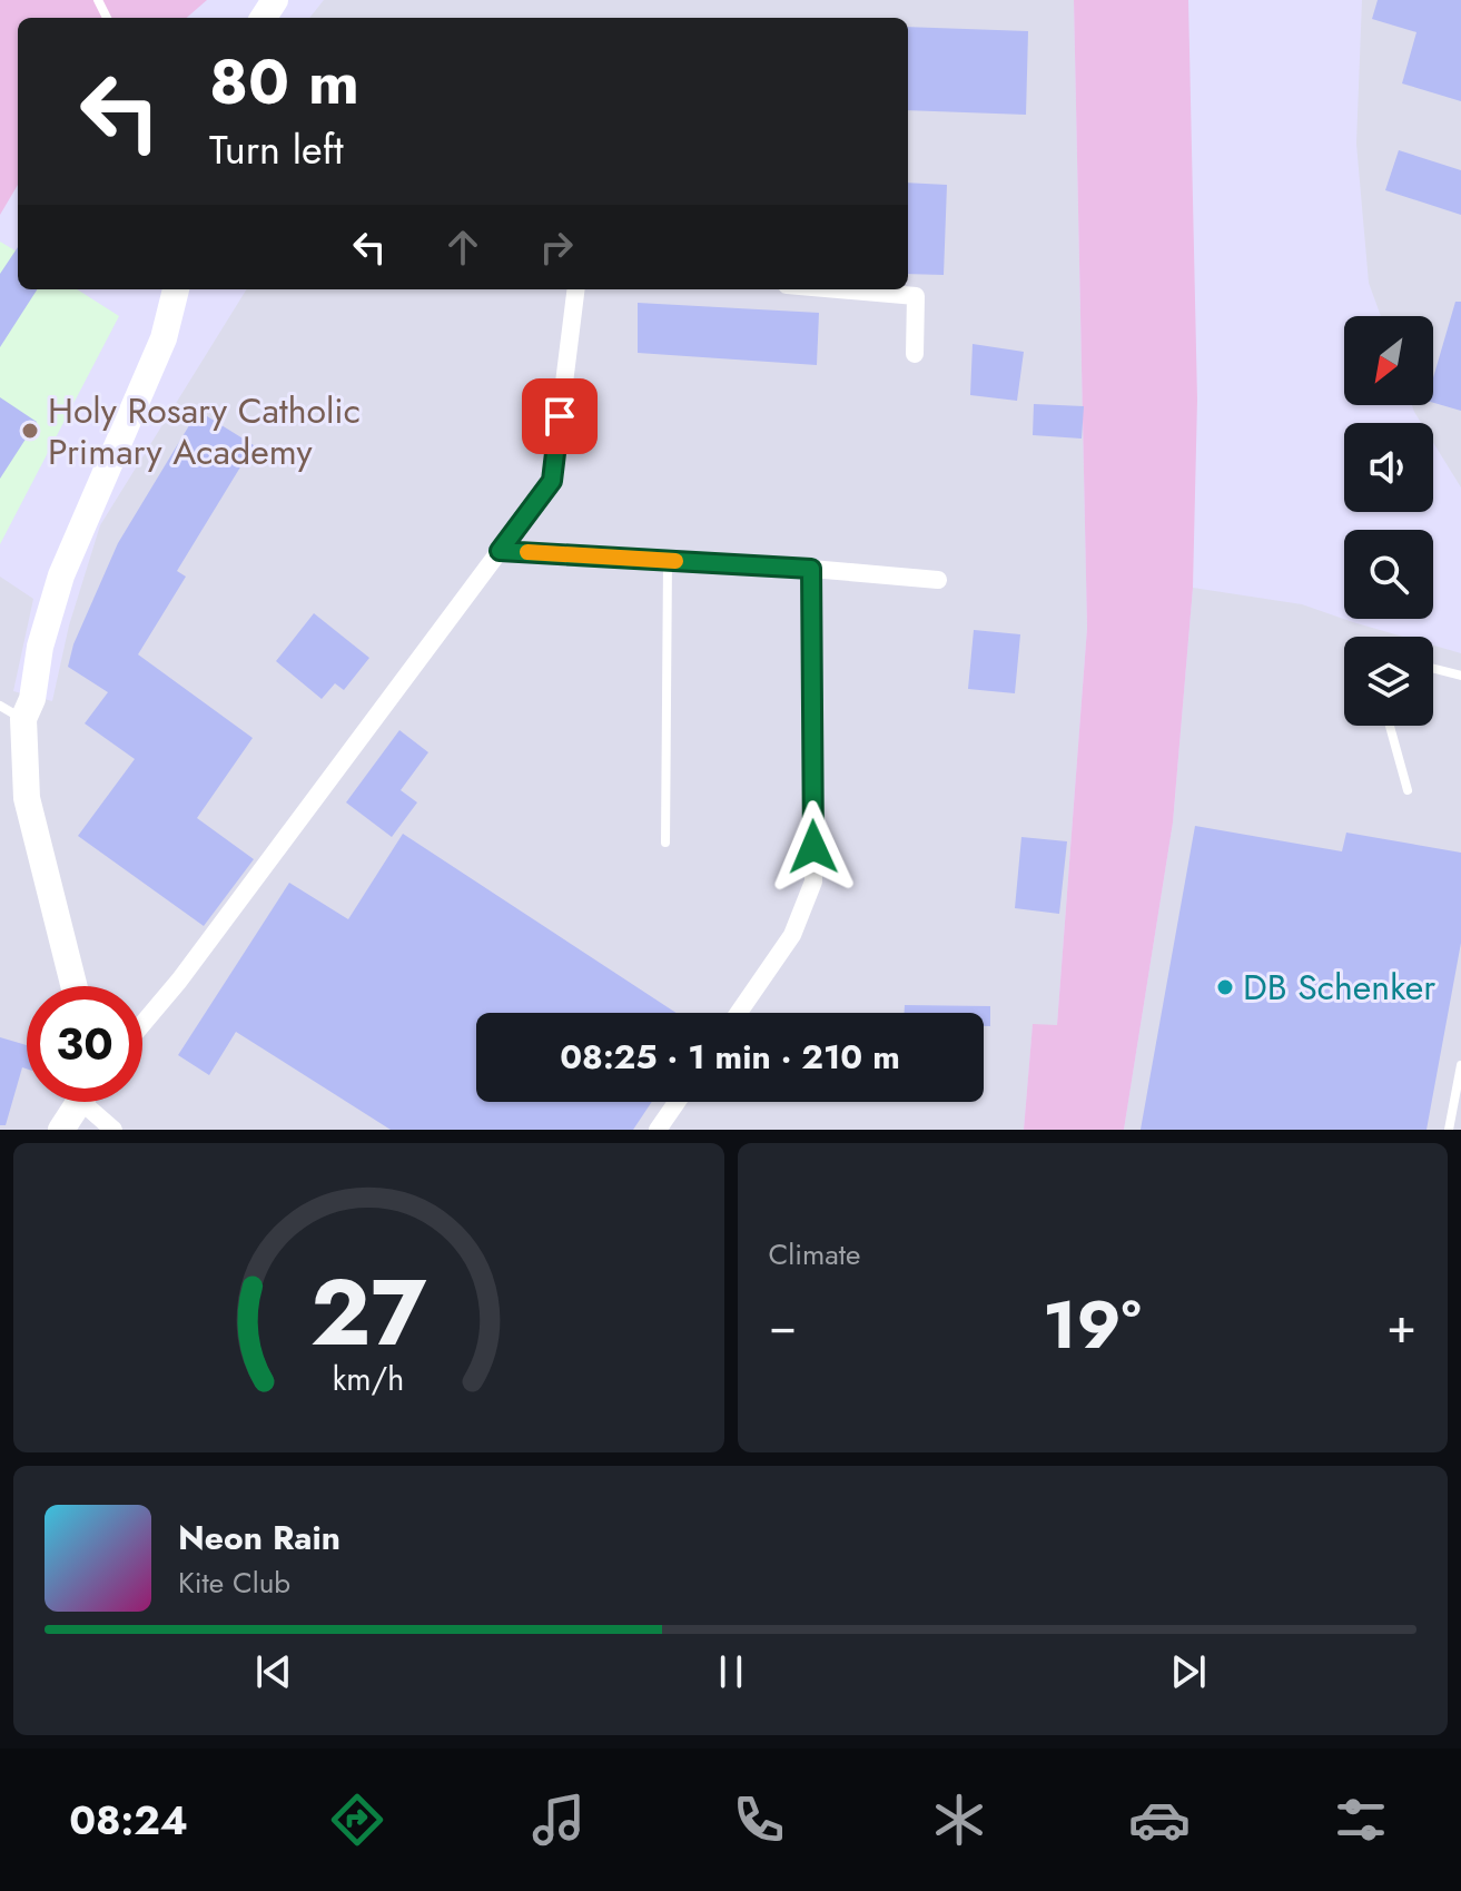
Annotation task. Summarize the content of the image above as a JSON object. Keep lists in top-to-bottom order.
{
  "places": ["Holy Rosary Catholic Primary Academy", "DB Schenker"],
  "north": "bottom left",
  "page": {
    "turn": ["80 m", "Turn left"],
    "limit": "30",
    "trip": "08:25 · 1 min · 210 m",
    "tile": "Climate",
    "heat": ["−", "19°", "+"],
    "song": ["Neon Rain", "Kite Club"],
    "tabs": "08:24",
    "gauge": ["27", "km/h"]
  }
}
